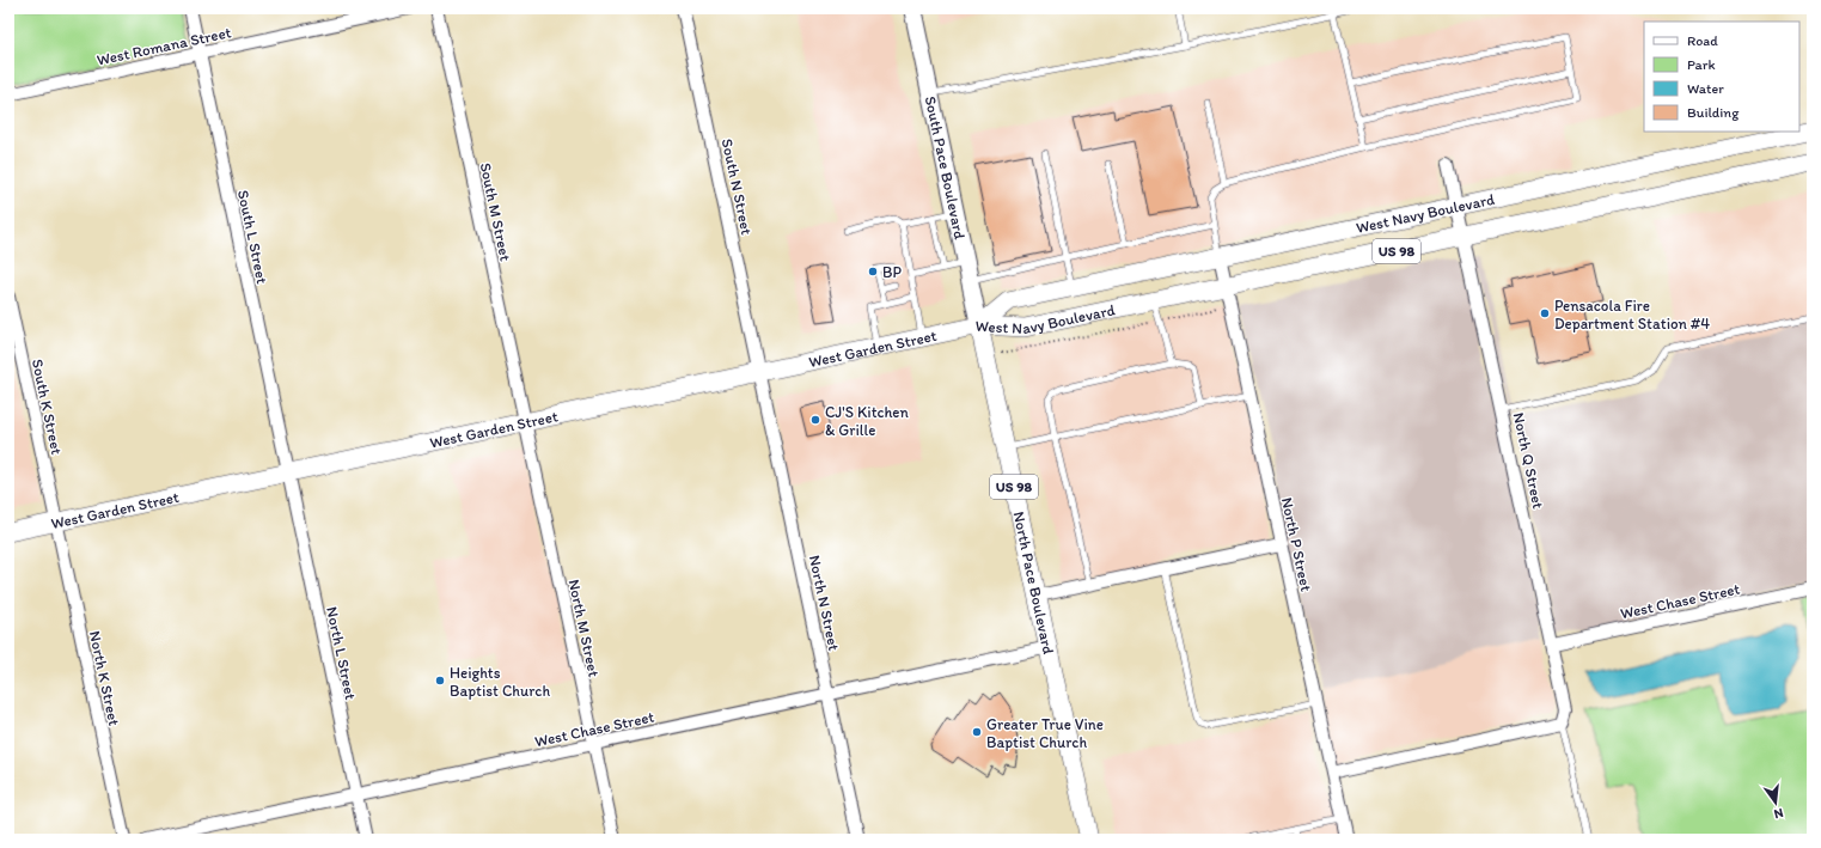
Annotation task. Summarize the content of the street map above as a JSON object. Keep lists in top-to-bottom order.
{
  "streets": {
    "main road": [
      "South Pace Boulevard",
      "West Navy Boulevard",
      "US 98",
      "West Garden Street",
      "North Pace Boulevard"
    ],
    "street": [
      "West Romana Street",
      "South N Street",
      "South M Street",
      "South L Street",
      "South K Street",
      "North Q Street",
      "North P Street",
      "West Chase Street",
      "North N Street",
      "North M Street",
      "North L Street",
      "North K Street"
    ]
  },
  "crossings": [
    ["West Romana Street", "South L Street"],
    ["South Pace Boulevard", "West Navy Boulevard"],
    ["South Pace Boulevard", "West Garden Street"],
    ["South Pace Boulevard", "North Pace Boulevard"],
    ["South N Street", "West Garden Street"],
    ["South N Street", "North N Street"],
    ["South M Street", "West Garden Street"],
    ["South M Street", "North M Street"],
    ["West Navy Boulevard", "West Garden Street"],
    ["West Navy Boulevard", "North Q Street"],
    ["West Navy Boulevard", "North P Street"],
    ["West Navy Boulevard", "North Pace Boulevard"],
    ["South L Street", "West Garden Street"],
    ["South L Street", "North L Street"],
    ["West Garden Street", "South K Street"],
    ["West Garden Street", "North Pace Boulevard"],
    ["West Garden Street", "North N Street"],
    ["West Garden Street", "North M Street"],
    ["West Garden Street", "North L Street"],
    ["West Garden Street", "North K Street"],
    ["South K Street", "North K Street"],
    ["North Q Street", "West Chase Street"],
    ["North Pace Boulevard", "West Chase Street"],
    ["West Chase Street", "North N Street"],
    ["West Chase Street", "North M Street"],
    ["West Chase Street", "North L Street"]
  ],
  "places": [
    "BP",
    "Pensacola Fire Department Station #4",
    "CJ'S Kitchen & Grille",
    "Heights Baptist Church",
    "Greater True Vine Baptist Church"
  ],
  "legend": [
    "Road",
    "Park",
    "Water",
    "Building"
  ],
  "north": "bottom"
}
